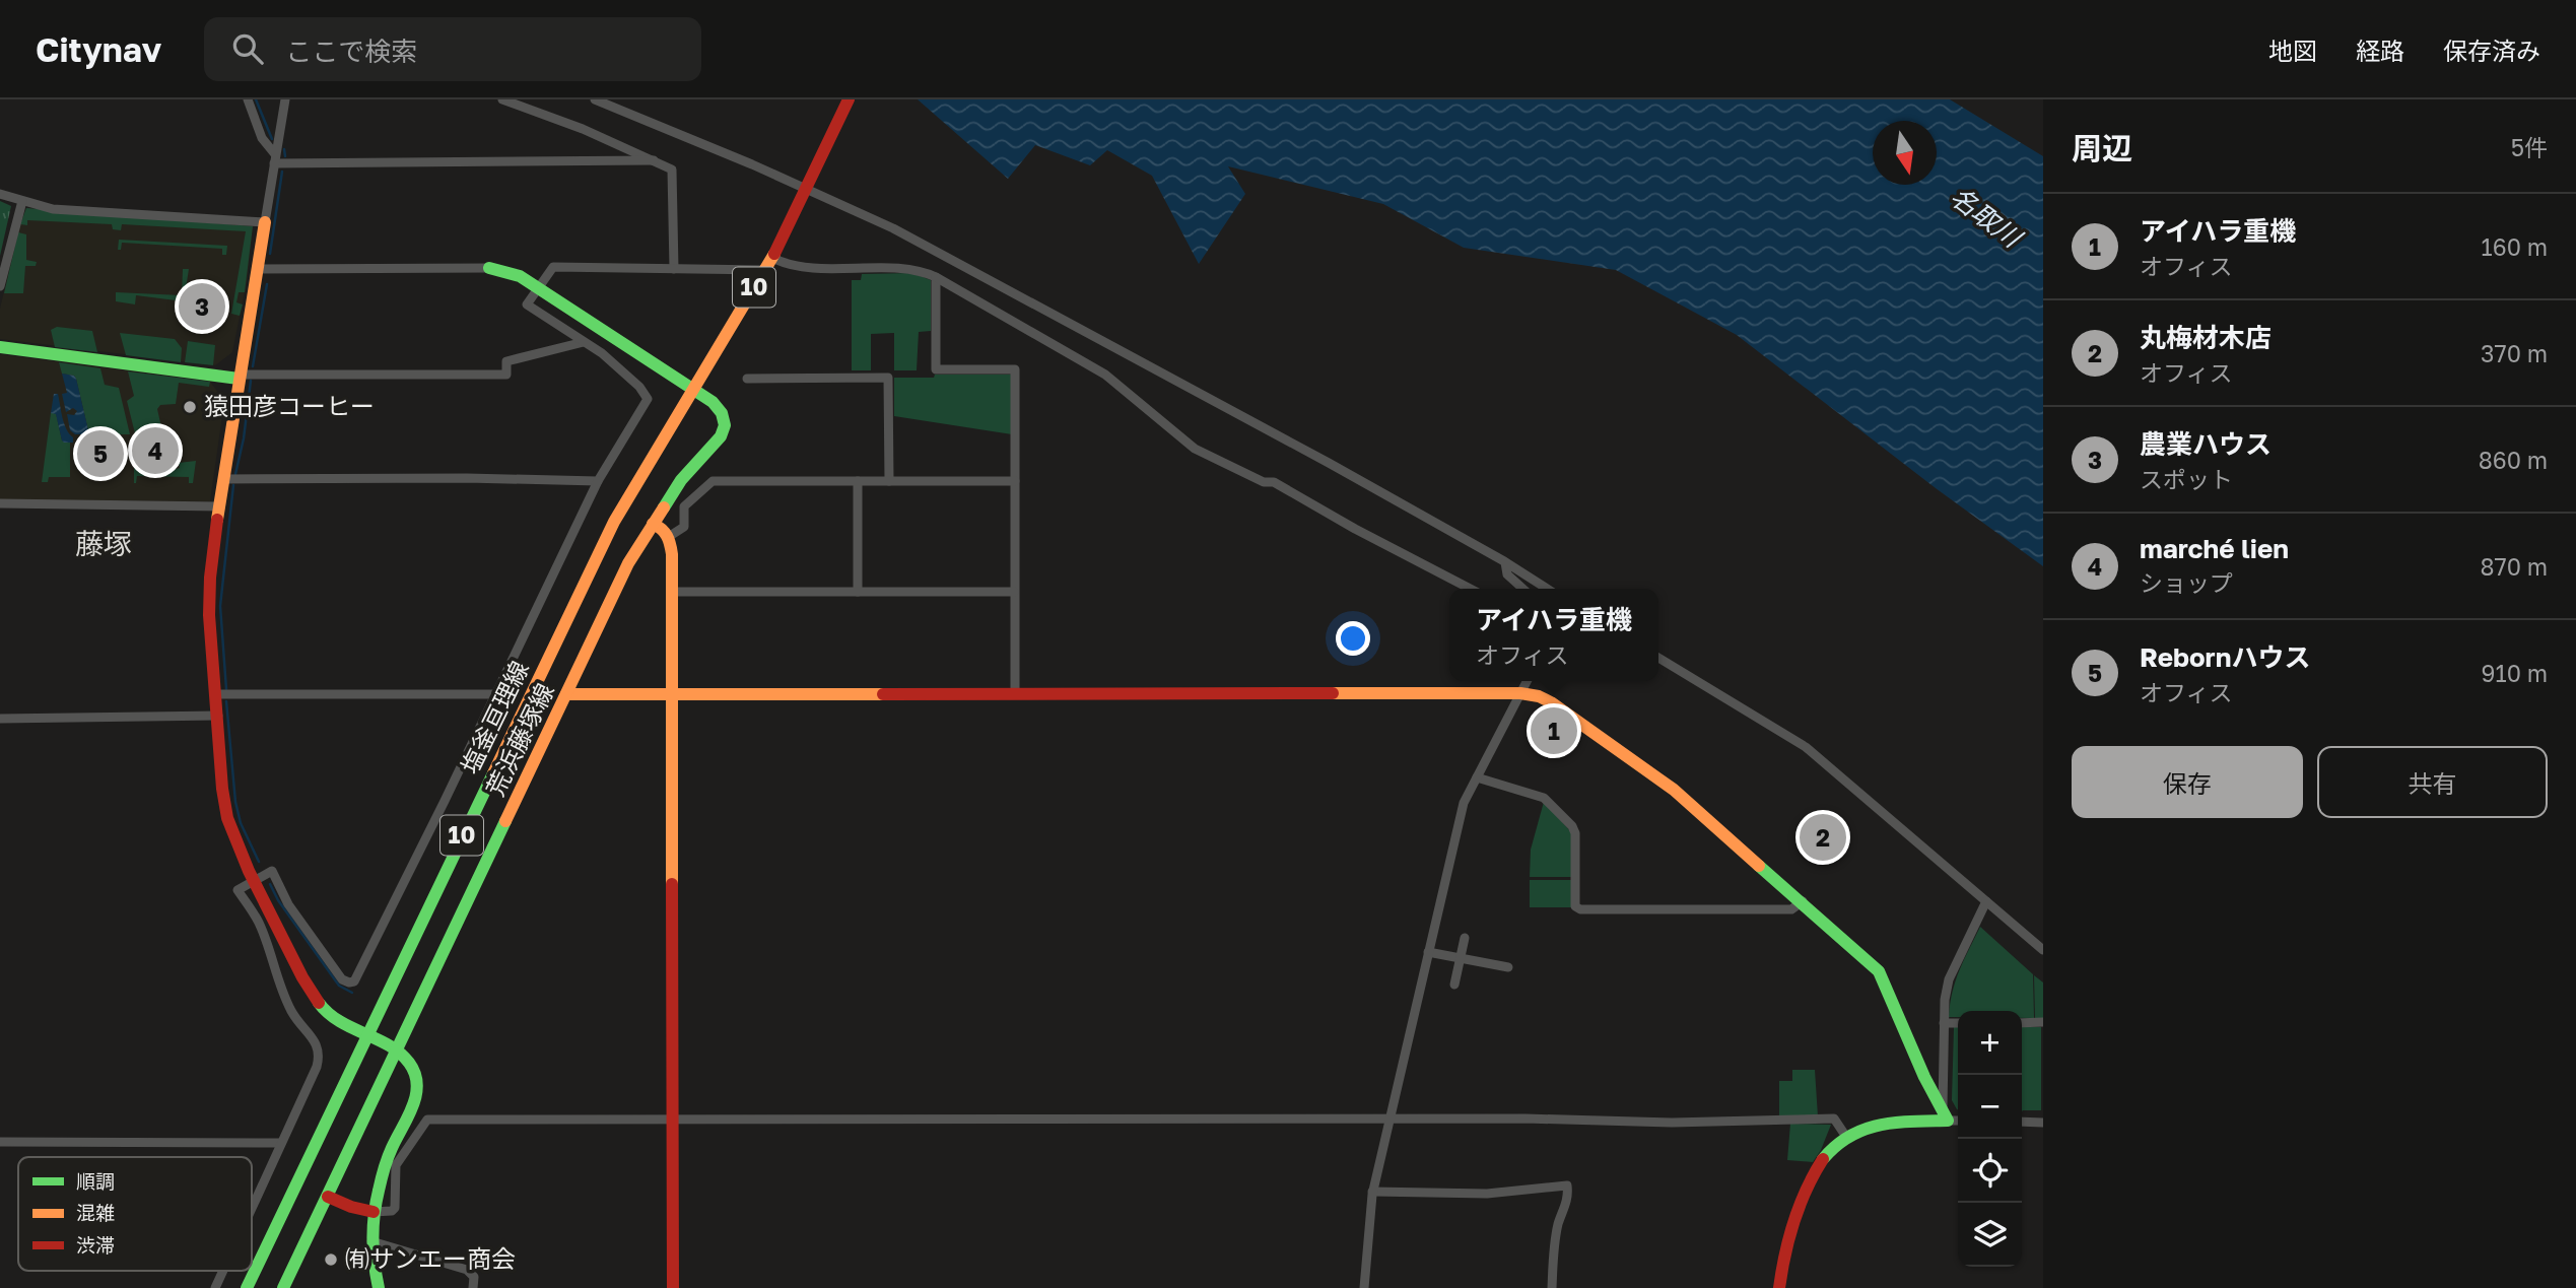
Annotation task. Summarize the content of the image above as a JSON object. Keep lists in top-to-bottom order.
{
  "streets": {
    "street": ["10", "塩釜亘理線", "荒浜藤塚線"]
  },
  "crossings": [
    ["10", "塩釜亘理線"],
    ["塩釜亘理線", "荒浜藤塚線"]
  ],
  "districts": ["藤塚"],
  "water": ["名取川"],
  "places": ["猿田彦コーヒー", "㈲サンエー商会"],
  "legend": ["順調", "混雑", "渋滞"],
  "north": "bottom",
  "page": {
    "header": "Citynav",
    "search": "ここで検索",
    "nav": ["地図", "経路", "保存済み"],
    "heading": ["周辺", "5件"],
    "list": [
      {
        "mark": "1",
        "name": "アイハラ重機",
        "note": "オフィス",
        "value": "160 m"
      },
      {
        "mark": "2",
        "name": "丸梅材木店",
        "note": "オフィス",
        "value": "370 m"
      },
      {
        "mark": "3",
        "name": "農業ハウス",
        "note": "スポット",
        "value": "860 m"
      },
      {
        "mark": "4",
        "name": "marché lien",
        "note": "ショップ",
        "value": "870 m"
      },
      {
        "mark": "5",
        "name": "Rebornハウス",
        "note": "オフィス",
        "value": "910 m"
      }
    ],
    "pins": [
      "3",
      "4",
      "5",
      "1",
      "2"
    ],
    "popup": ["アイハラ重機", "オフィス"],
    "buttons": ["保存", "共有"],
    "map_buttons": ["+", "−"]
  }
}
